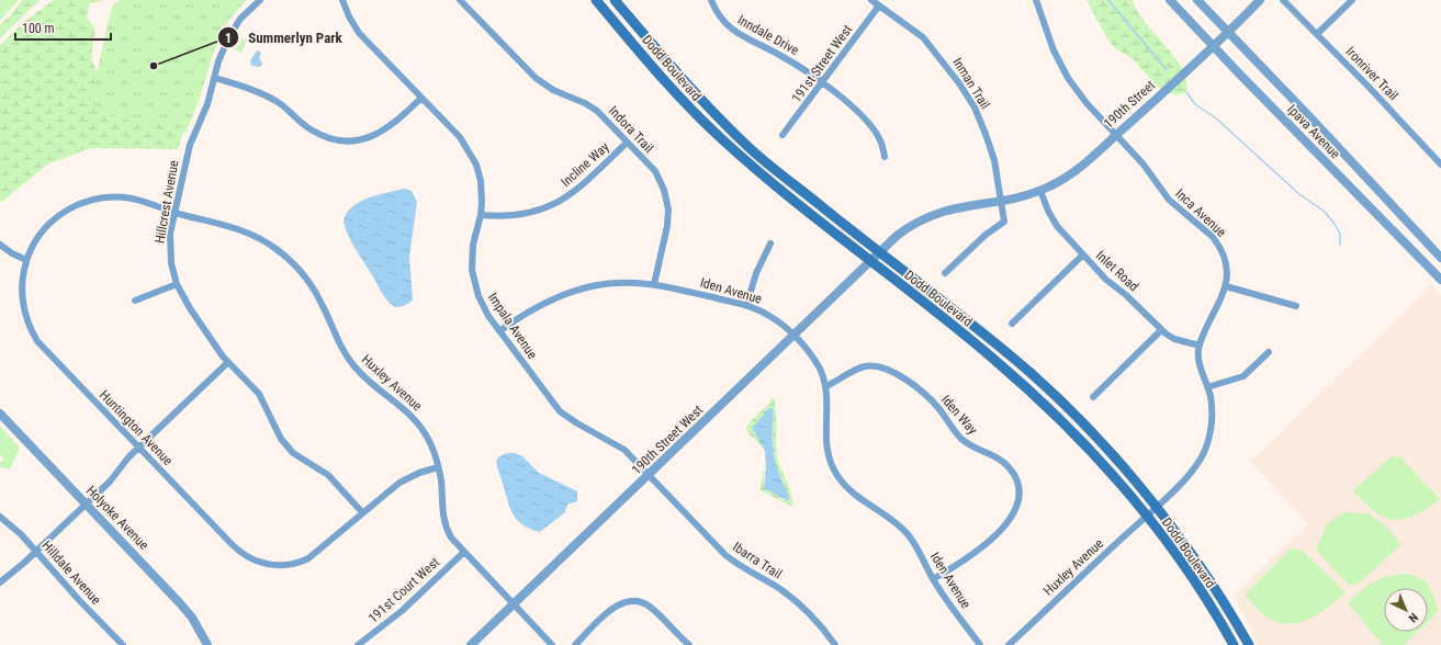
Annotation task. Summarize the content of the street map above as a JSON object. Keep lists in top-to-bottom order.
{
  "streets": {
    "main road": ["Dodd Boulevard"],
    "street": [
      "Inndale Drive",
      "191st Street West",
      "Ironriver Trail",
      "Inman Trail",
      "190th Street",
      "Indora Trail",
      "Ipava Avenue",
      "Incline Way",
      "Hillcrest Avenue",
      "Inca Avenue",
      "Inlet Road",
      "Iden Avenue",
      "Impala Avenue",
      "Huxley Avenue",
      "Iden Way",
      "Huntington Avenue",
      "190th Street West",
      "Holyoke Avenue",
      "Ibarra Trail",
      "Hilldale Avenue",
      "191st Court West"
    ]
  },
  "crossings": [
    ["Inndale Drive", "191st Street West"],
    ["191st Street West", "Inman Trail"],
    ["Dodd Boulevard", "190th Street"],
    ["Dodd Boulevard", "Inca Avenue"],
    ["Dodd Boulevard", "Huxley Avenue"],
    ["Dodd Boulevard", "190th Street West"],
    ["Inman Trail", "190th Street"],
    ["190th Street", "Ipava Avenue"],
    ["190th Street", "Inca Avenue"],
    ["190th Street", "Inlet Road"],
    ["190th Street", "190th Street West"],
    ["Indora Trail", "Incline Way"],
    ["Indora Trail", "Iden Avenue"],
    ["Incline Way", "Impala Avenue"],
    ["Hillcrest Avenue", "Huxley Avenue"],
    ["Hillcrest Avenue", "Huntington Avenue"],
    ["Inca Avenue", "Inlet Road"],
    ["Inca Avenue", "Huxley Avenue"],
    ["Iden Avenue", "Impala Avenue"],
    ["Iden Avenue", "Iden Way"],
    ["Iden Avenue", "190th Street West"],
    ["Impala Avenue", "190th Street West"],
    ["Impala Avenue", "Ibarra Trail"],
    ["Huxley Avenue", "Huntington Avenue"],
    ["Huxley Avenue", "190th Street West"],
    ["Huxley Avenue", "191st Court West"],
    ["190th Street West", "Ibarra Trail"]
  ],
  "places": ["Summerlyn Park"],
  "scale_bar": "100 m",
  "north": "bottom right"
}
